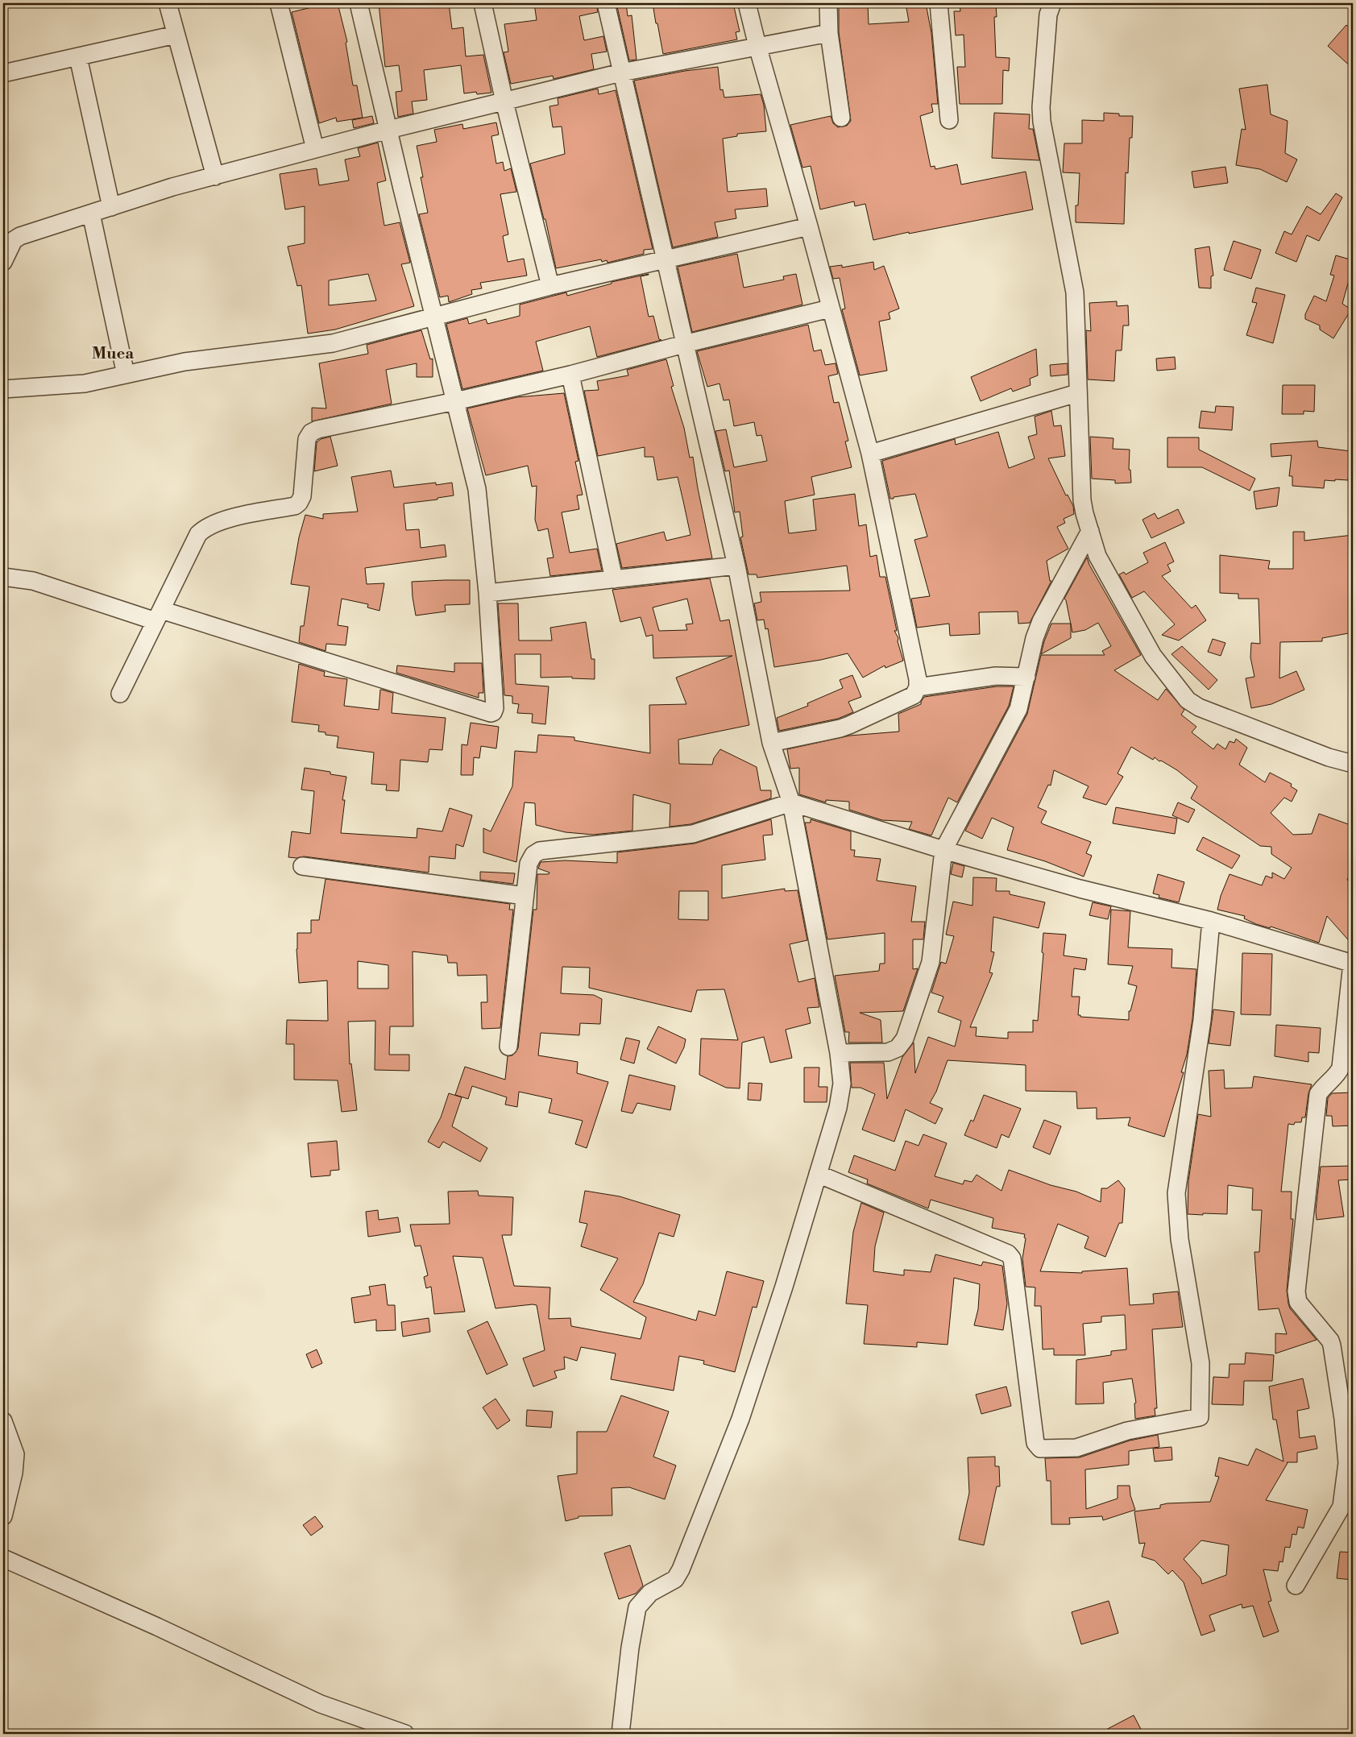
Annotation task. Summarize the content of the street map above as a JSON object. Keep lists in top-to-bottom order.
{
  "districts": ["Muea"]
}
